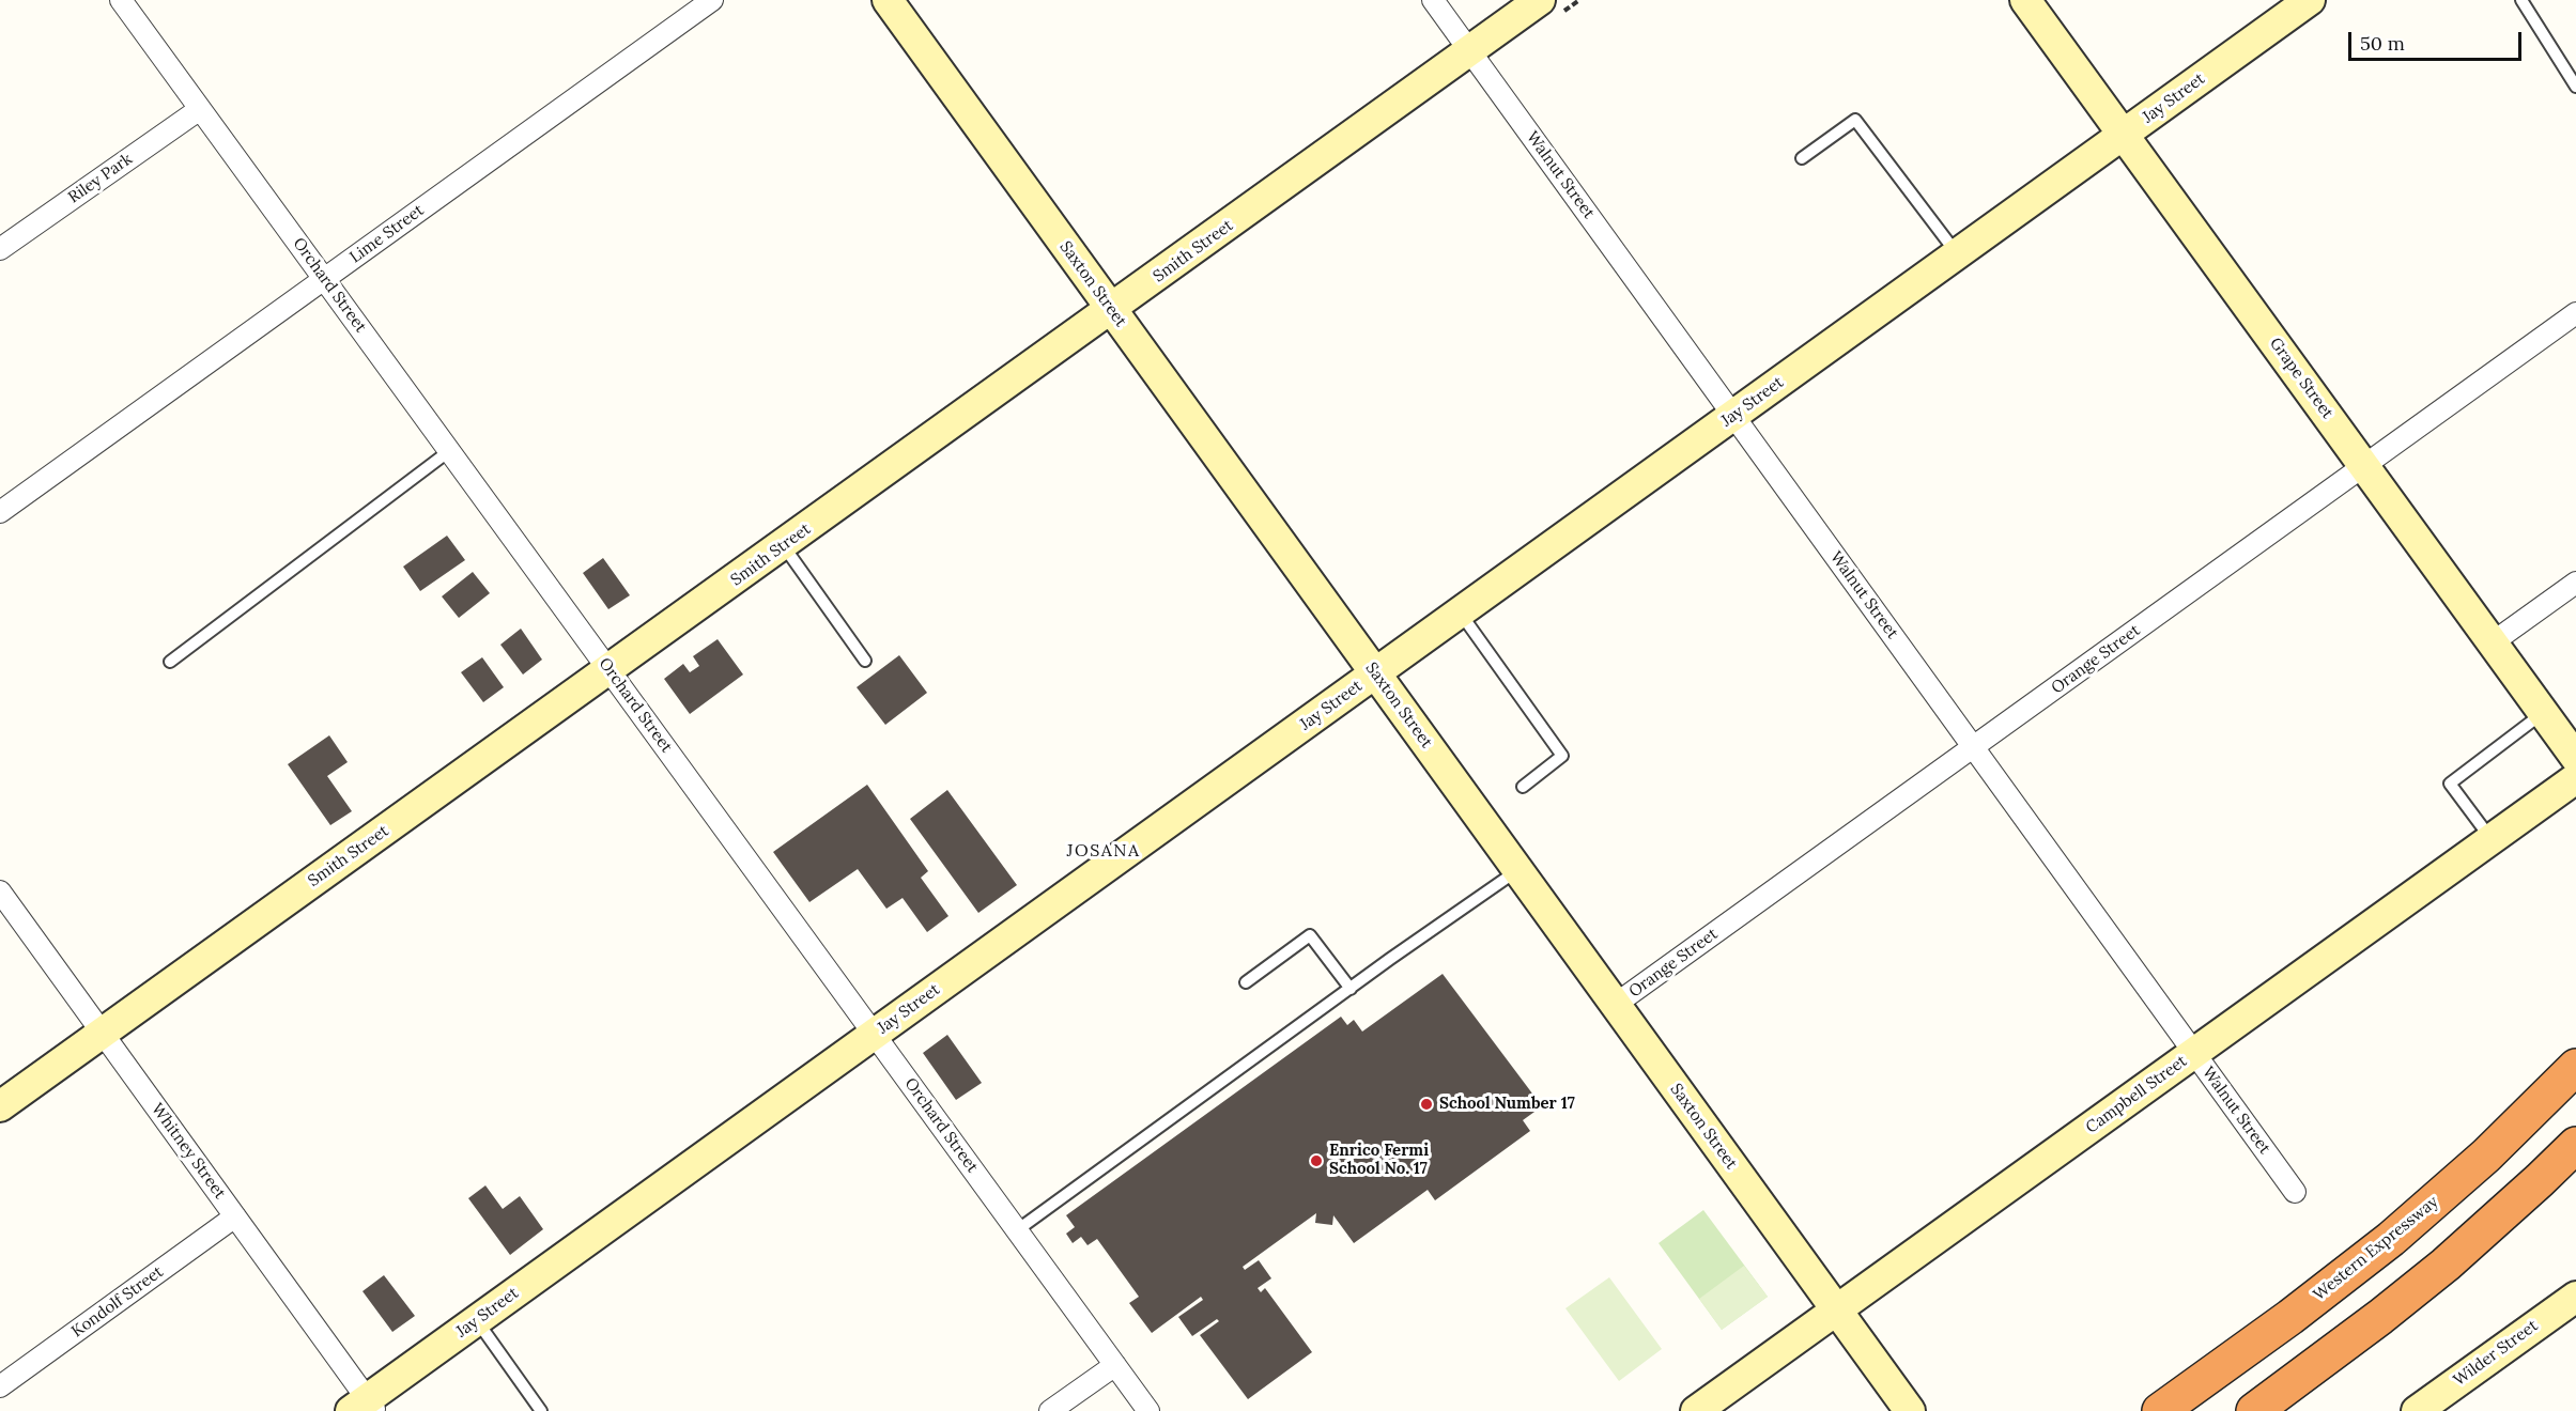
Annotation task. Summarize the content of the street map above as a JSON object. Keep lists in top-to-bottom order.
{
  "streets": {
    "highway": ["Western Expressway"],
    "street": [
      "Jay Street",
      "Walnut Street",
      "Riley Park",
      "Lime Street",
      "Smith Street",
      "Saxton Street",
      "Orchard Street",
      "Grape Street",
      "Orange Street",
      "Campbell Street",
      "Whitney Street",
      "Kondolf Street",
      "Wilder Street"
    ]
  },
  "crossings": [
    ["Jay Street", "Walnut Street"],
    ["Jay Street", "Saxton Street"],
    ["Jay Street", "Orchard Street"],
    ["Jay Street", "Grape Street"],
    ["Jay Street", "Whitney Street"],
    ["Walnut Street", "Smith Street"],
    ["Walnut Street", "Orange Street"],
    ["Walnut Street", "Campbell Street"],
    ["Riley Park", "Orchard Street"],
    ["Lime Street", "Orchard Street"],
    ["Smith Street", "Saxton Street"],
    ["Smith Street", "Orchard Street"],
    ["Smith Street", "Whitney Street"],
    ["Saxton Street", "Orange Street"],
    ["Saxton Street", "Campbell Street"],
    ["Grape Street", "Orange Street"],
    ["Whitney Street", "Kondolf Street"]
  ],
  "districts": ["JOSANA"],
  "places": ["School Number 17", "Enrico Fermi School No. 17"],
  "scale_bar": "50 m"
}
